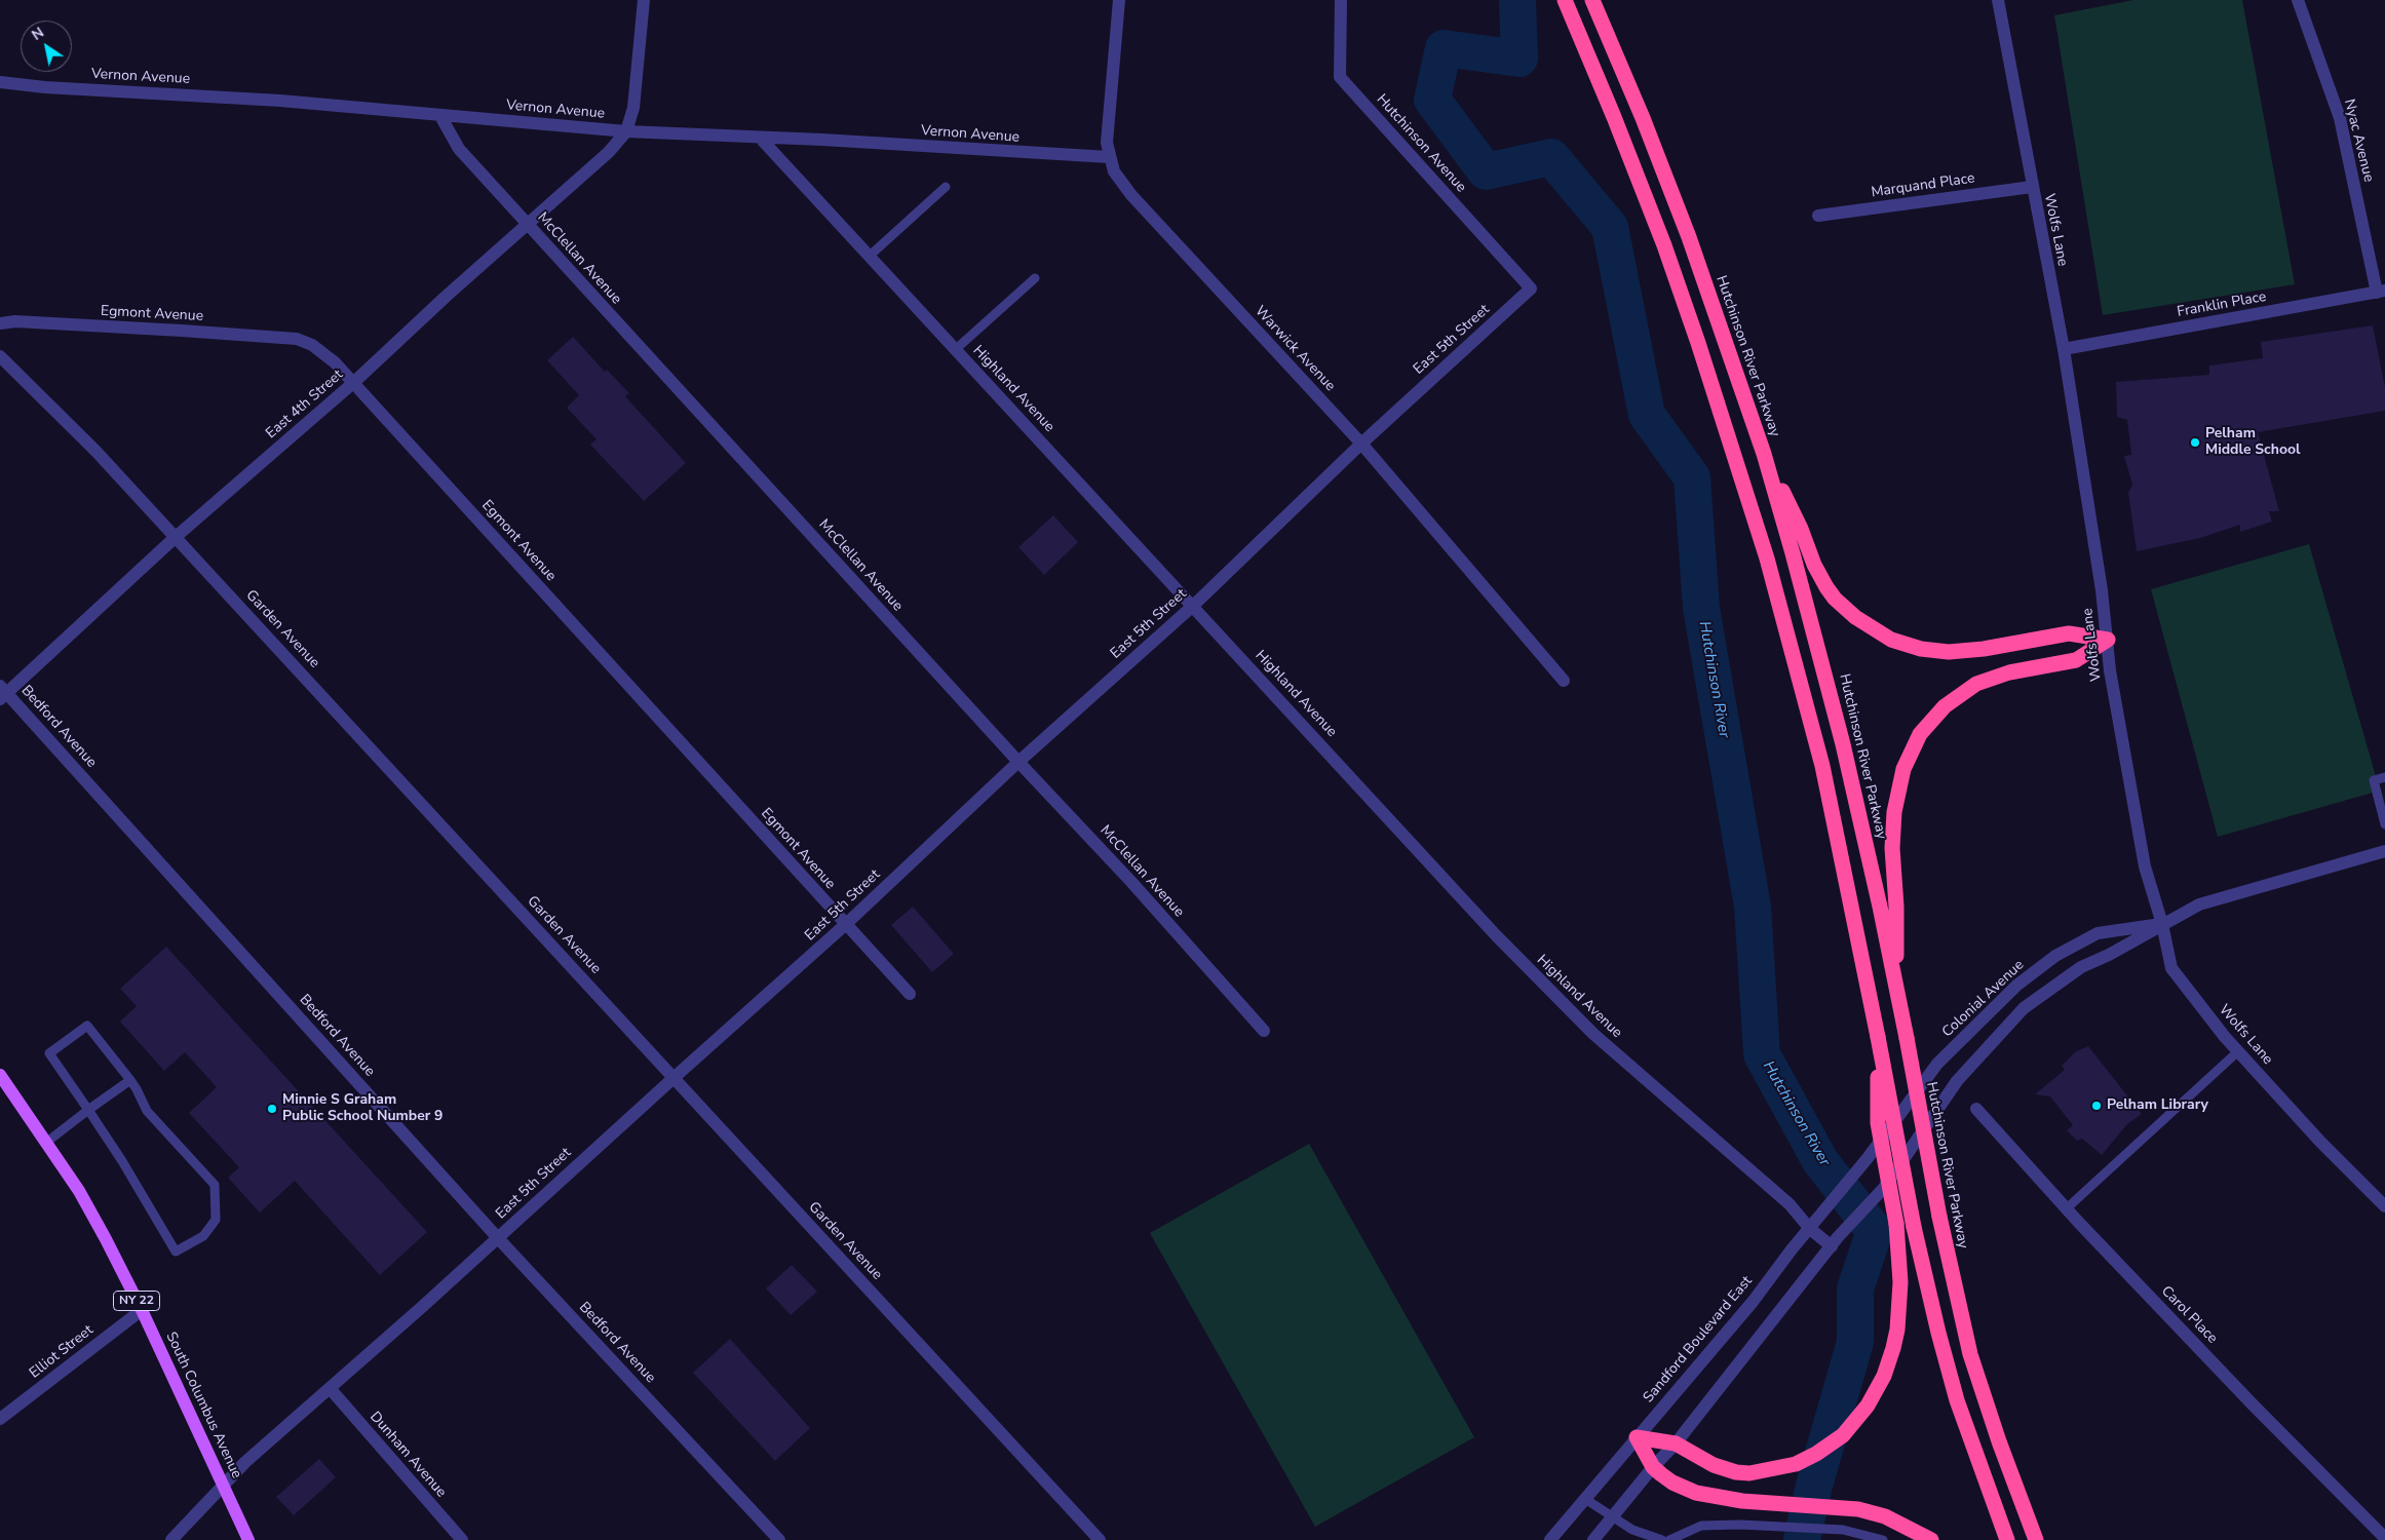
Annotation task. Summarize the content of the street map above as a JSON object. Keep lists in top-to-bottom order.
{
  "streets": {
    "highway": ["Hutchinson River Parkway"],
    "main road": ["NY 22", "South Columbus Avenue"],
    "street": [
      "Vernon Avenue",
      "Nyac Avenue",
      "Hutchinson Avenue",
      "Marquand Place",
      "Wolfs Lane",
      "McClellan Avenue",
      "Franklin Place",
      "Egmont Avenue",
      "East 5th Street",
      "Warwick Avenue",
      "Highland Avenue",
      "East 4th Street",
      "Garden Avenue",
      "Bedford Avenue",
      "Colonial Avenue",
      "Carol Place",
      "Sandford Boulevard East",
      "Elliot Street",
      "Dunham Avenue"
    ]
  },
  "crossings": [
    ["Vernon Avenue", "McClellan Avenue"],
    ["Vernon Avenue", "Warwick Avenue"],
    ["Vernon Avenue", "Highland Avenue"],
    ["Vernon Avenue", "East 4th Street"],
    ["Nyac Avenue", "Franklin Place"],
    ["Hutchinson Avenue", "East 5th Street"],
    ["Marquand Place", "Wolfs Lane"],
    ["Wolfs Lane", "Franklin Place"],
    ["Wolfs Lane", "Colonial Avenue"],
    ["McClellan Avenue", "East 5th Street"],
    ["McClellan Avenue", "East 4th Street"],
    ["Egmont Avenue", "East 5th Street"],
    ["Egmont Avenue", "East 4th Street"],
    ["East 5th Street", "Warwick Avenue"],
    ["East 5th Street", "Highland Avenue"],
    ["East 5th Street", "Garden Avenue"],
    ["East 5th Street", "Bedford Avenue"],
    ["East 5th Street", "South Columbus Avenue"],
    ["East 5th Street", "Dunham Avenue"],
    ["Highland Avenue", "Colonial Avenue"],
    ["Highland Avenue", "Sandford Boulevard East"],
    ["East 4th Street", "Garden Avenue"],
    ["East 4th Street", "Bedford Avenue"],
    ["Colonial Avenue", "Sandford Boulevard East"],
    ["Elliot Street", "South Columbus Avenue"]
  ],
  "water": ["Hutchinson River"],
  "places": ["Pelham Middle School", "Pelham Library", "Minnie S Graham Public School Number 9"],
  "north": "top left"
}
